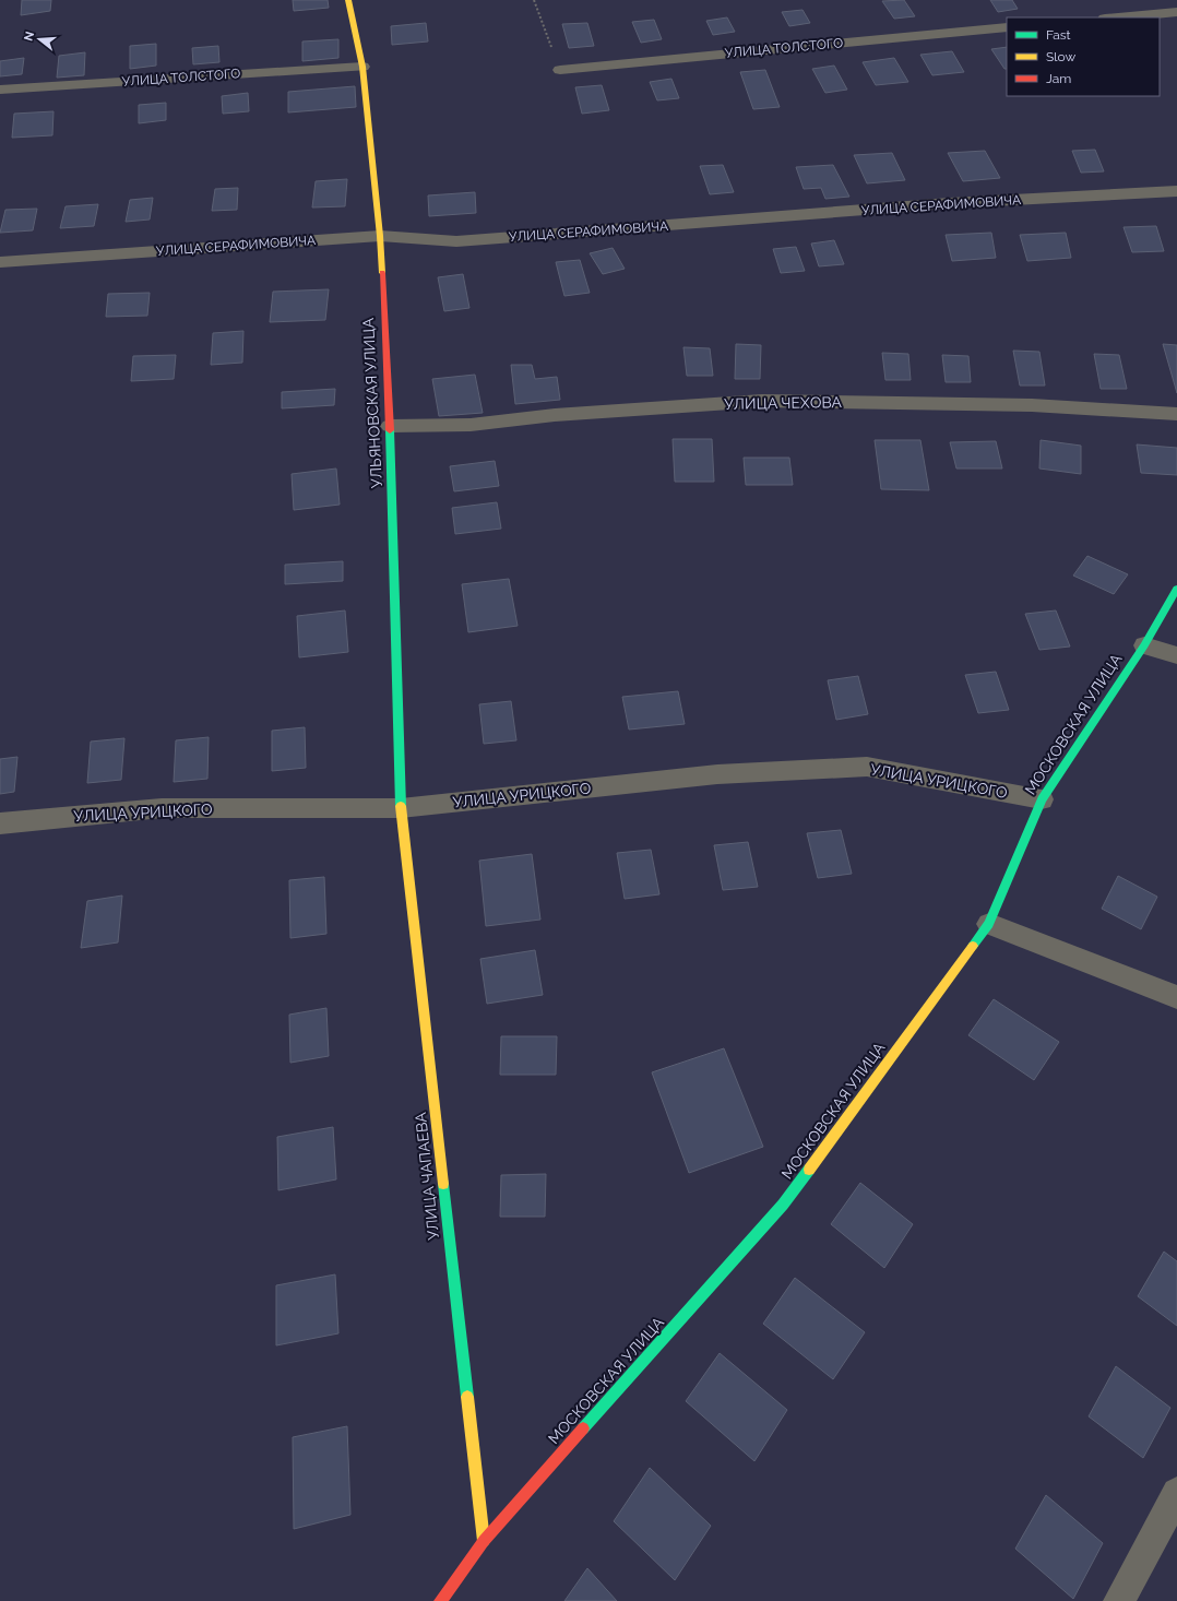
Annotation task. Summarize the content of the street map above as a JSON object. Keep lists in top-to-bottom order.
{
  "streets": {
    "street": [
      "УЛИЦА ТОЛСТОГО",
      "УЛИЦА СЕРАФИМОВИЧА",
      "УЛЬЯНОВСКАЯ УЛИЦА",
      "УЛИЦА ЧЕХОВА",
      "МОСКОВСКАЯ УЛИЦА",
      "УЛИЦА УРИЦКОГО",
      "УЛИЦА ЧАПАЕВА"
    ]
  },
  "crossings": [
    ["УЛИЦА ТОЛСТОГО", "УЛЬЯНОВСКАЯ УЛИЦА"],
    ["УЛИЦА СЕРАФИМОВИЧА", "УЛЬЯНОВСКАЯ УЛИЦА"],
    ["УЛЬЯНОВСКАЯ УЛИЦА", "УЛИЦА ЧЕХОВА"],
    ["УЛЬЯНОВСКАЯ УЛИЦА", "УЛИЦА УРИЦКОГО"],
    ["УЛЬЯНОВСКАЯ УЛИЦА", "УЛИЦА ЧАПАЕВА"],
    ["МОСКОВСКАЯ УЛИЦА", "УЛИЦА УРИЦКОГО"],
    ["МОСКОВСКАЯ УЛИЦА", "УЛИЦА ЧАПАЕВА"],
    ["УЛИЦА УРИЦКОГО", "УЛИЦА ЧАПАЕВА"]
  ],
  "legend": ["Fast", "Slow", "Jam"],
  "north": "left"
}
